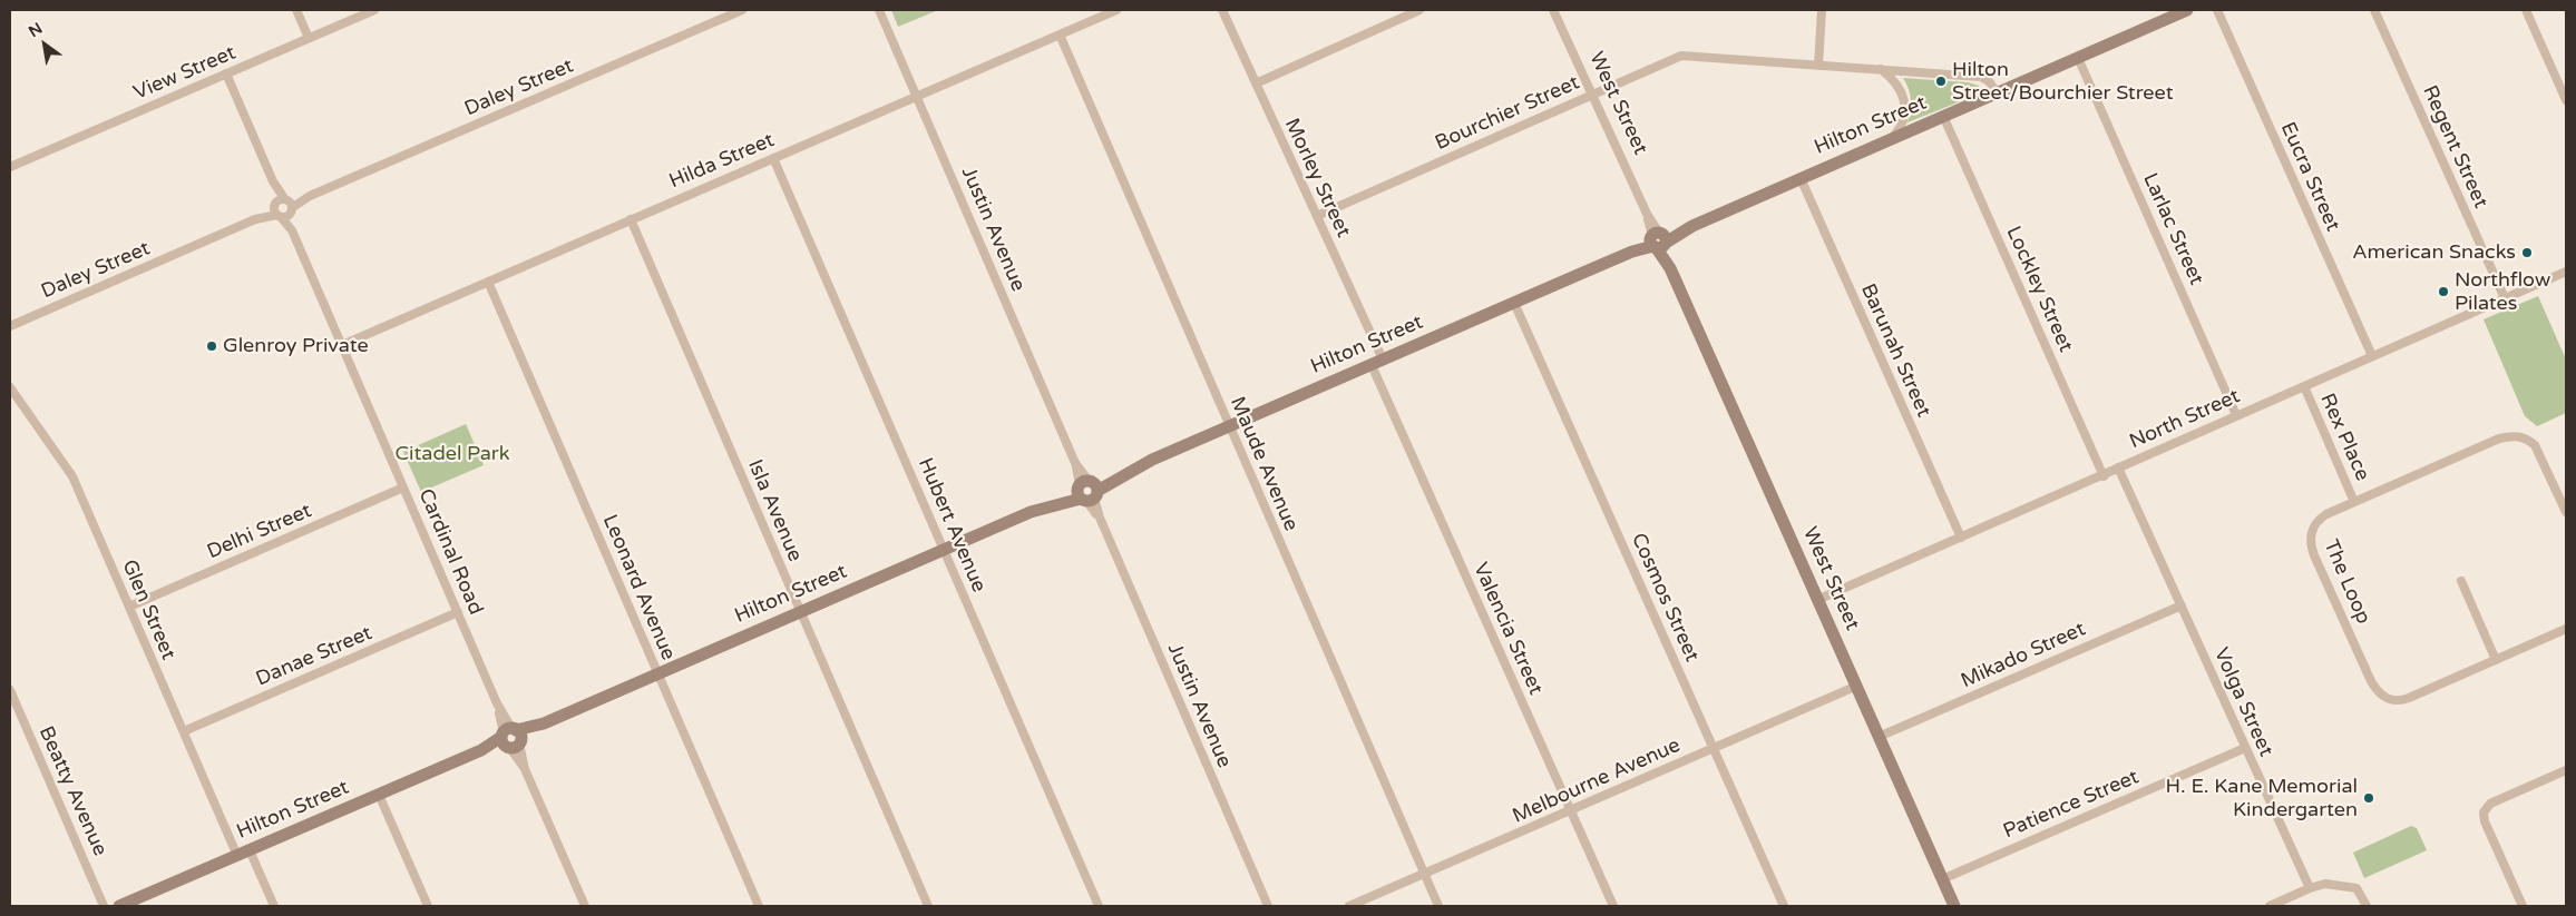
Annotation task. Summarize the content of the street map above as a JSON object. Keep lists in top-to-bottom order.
{
  "streets": {
    "street": [
      "View Street",
      "Daley Street",
      "West Street",
      "Bourchier Street",
      "Hilton Street",
      "Regent Street",
      "Hilda Street",
      "Eucra Street",
      "Morley Street",
      "Justin Avenue",
      "Larlac Street",
      "Lockley Street",
      "Barunah Street",
      "North Street",
      "Rex Place",
      "Maude Avenue",
      "Isla Avenue",
      "Hubert Avenue",
      "Delhi Street",
      "Cardinal Road",
      "The Loop",
      "Leonard Avenue",
      "Cosmos Street",
      "Glen Street",
      "Valencia Street",
      "Mikado Street",
      "Danae Street",
      "Volga Street",
      "Melbourne Avenue",
      "Beatty Avenue",
      "Patience Street"
    ]
  },
  "crossings": [
    ["View Street", "Cardinal Road"],
    ["Daley Street", "Cardinal Road"],
    ["West Street", "Bourchier Street"],
    ["West Street", "Hilton Street"],
    ["West Street", "North Street"],
    ["West Street", "Mikado Street"],
    ["West Street", "Melbourne Avenue"],
    ["West Street", "Patience Street"],
    ["Bourchier Street", "Hilton Street"],
    ["Bourchier Street", "Morley Street"],
    ["Hilton Street", "Morley Street"],
    ["Hilton Street", "Justin Avenue"],
    ["Hilton Street", "Larlac Street"],
    ["Hilton Street", "Lockley Street"],
    ["Hilton Street", "Barunah Street"],
    ["Hilton Street", "Maude Avenue"],
    ["Hilton Street", "Isla Avenue"],
    ["Hilton Street", "Hubert Avenue"],
    ["Hilton Street", "Cardinal Road"],
    ["Hilton Street", "Leonard Avenue"],
    ["Hilton Street", "Cosmos Street"],
    ["Hilton Street", "Glen Street"],
    ["Hilton Street", "Valencia Street"],
    ["Regent Street", "North Street"],
    ["Hilda Street", "Justin Avenue"],
    ["Hilda Street", "Maude Avenue"],
    ["Hilda Street", "Isla Avenue"],
    ["Hilda Street", "Hubert Avenue"],
    ["Hilda Street", "Cardinal Road"],
    ["Hilda Street", "Leonard Avenue"],
    ["Eucra Street", "North Street"],
    ["Morley Street", "Valencia Street"],
    ["Larlac Street", "North Street"],
    ["Lockley Street", "North Street"],
    ["Barunah Street", "North Street"],
    ["North Street", "Rex Place"],
    ["North Street", "Volga Street"],
    ["Rex Place", "The Loop"],
    ["Maude Avenue", "Melbourne Avenue"],
    ["Delhi Street", "Cardinal Road"],
    ["Delhi Street", "Glen Street"],
    ["Cardinal Road", "Danae Street"],
    ["Cosmos Street", "Melbourne Avenue"],
    ["Glen Street", "Danae Street"],
    ["Valencia Street", "Melbourne Avenue"],
    ["Mikado Street", "Volga Street"],
    ["Volga Street", "Patience Street"]
  ],
  "parks": ["Citadel Park"],
  "places": [
    "Hilton Street/Bourchier Street",
    "American Snacks",
    "Northflow Pilates",
    "Glenroy Private",
    "H. E. Kane Memorial Kindergarten"
  ],
  "north": "top left"
}
